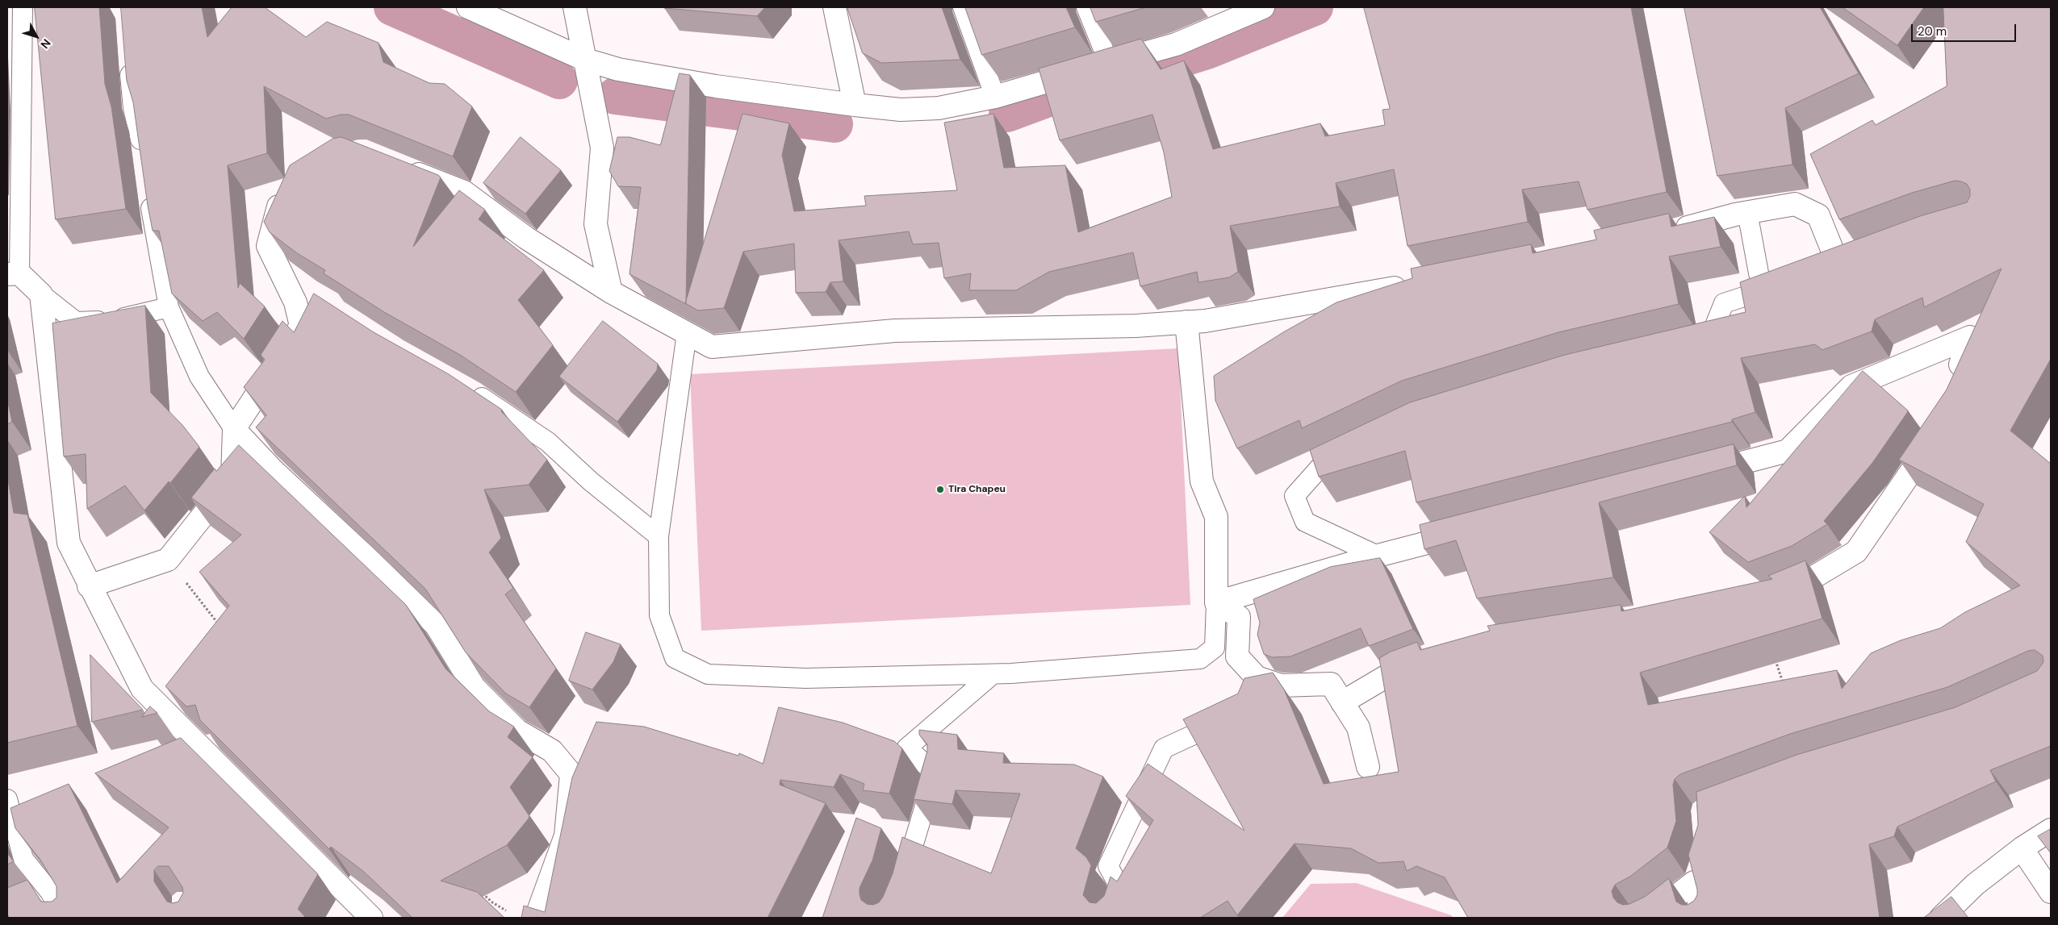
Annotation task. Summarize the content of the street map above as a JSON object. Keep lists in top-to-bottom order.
{
  "places": ["Tira Chapeu"],
  "scale_bar": "20 m",
  "north": "bottom right"
}
